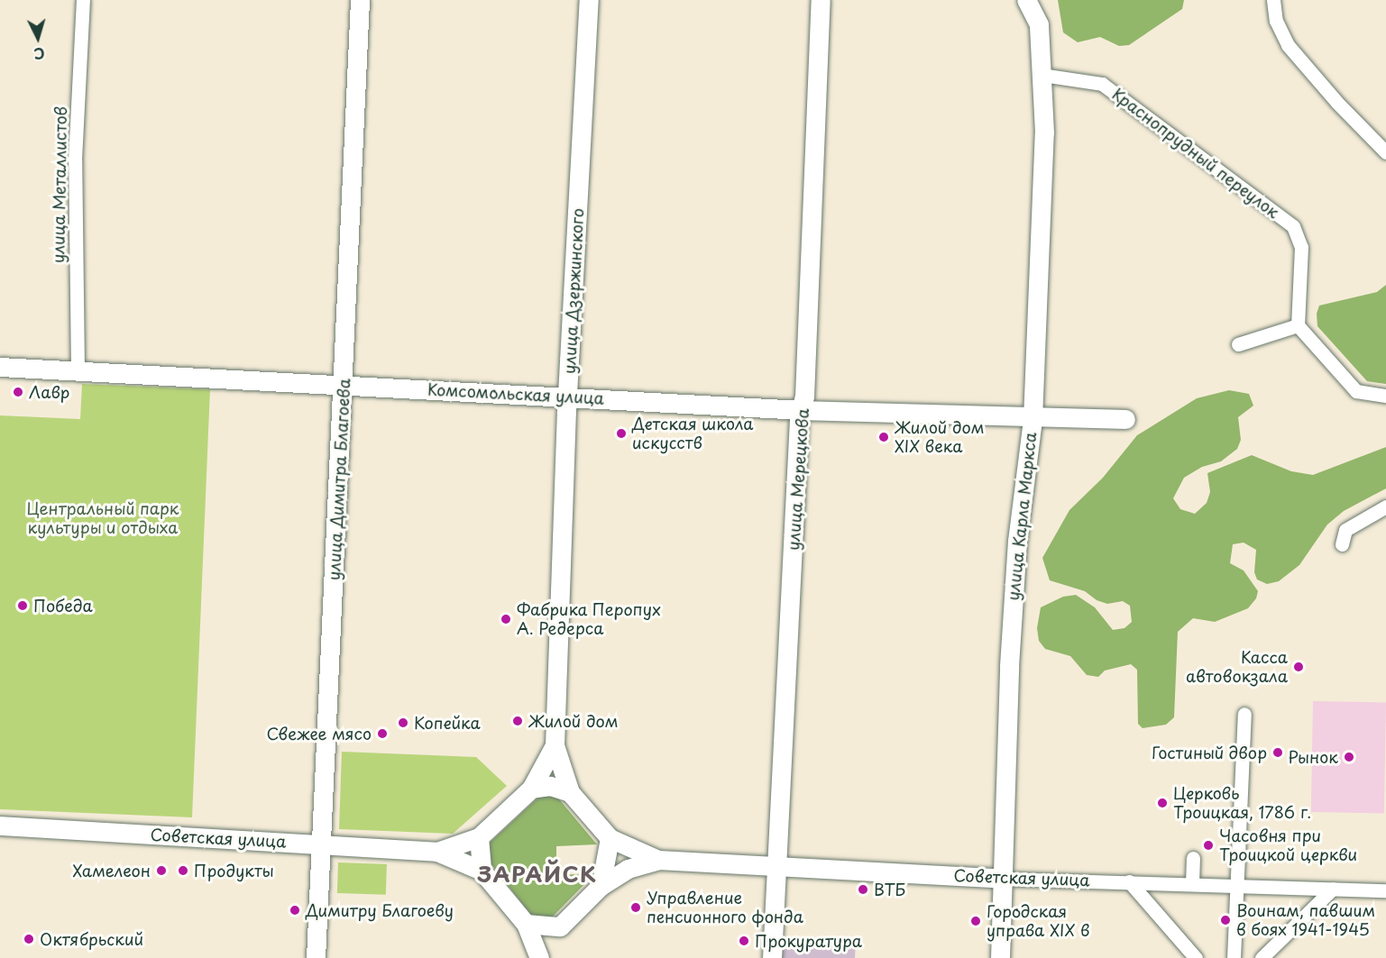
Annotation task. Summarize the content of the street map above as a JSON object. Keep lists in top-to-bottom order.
{
  "streets": {
    "street": [
      "Краснопрудный переулок",
      "улица Металлистов",
      "улица Дзержинского",
      "Комсомольская улица",
      "улица Димитра Благоева",
      "улица Мерецкова",
      "улица Карла Маркса",
      "Советская улица"
    ]
  },
  "crossings": [
    ["Краснопрудный переулок", "улица Карла Маркса"],
    ["улица Металлистов", "Комсомольская улица"],
    ["улица Дзержинского", "Комсомольская улица"],
    ["улица Дзержинского", "Советская улица"],
    ["Комсомольская улица", "улица Димитра Благоева"],
    ["Комсомольская улица", "улица Мерецкова"],
    ["Комсомольская улица", "улица Карла Маркса"],
    ["улица Димитра Благоева", "Советская улица"],
    ["улица Мерецкова", "Советская улица"],
    ["улица Карла Маркса", "Советская улица"]
  ],
  "districts": ["ЗАРАЙСК"],
  "parks": ["Центральный парк культуры и отдыха"],
  "places": [
    "Лавр",
    "Детская школа искусств",
    "Жилой дом XIX века",
    "Победа",
    "Фабрика Перопух А. Редерса",
    "Касса автовокзала",
    "Жилой дом",
    "Копейка",
    "Свежее мясо",
    "Гостиный двор",
    "Рынок",
    "Церковь Троицкая, 1786 г.",
    "Часовня при Троицкой церкви",
    "Хамелеон",
    "Продукты",
    "ВТБ",
    "Управление пенсионного фонда",
    "Димитру Благоеву",
    "Воинам, павшим в боях 1941-1945",
    "Городская управа XIX в",
    "Октябрьский",
    "Прокуратура"
  ],
  "north": "bottom"
}
